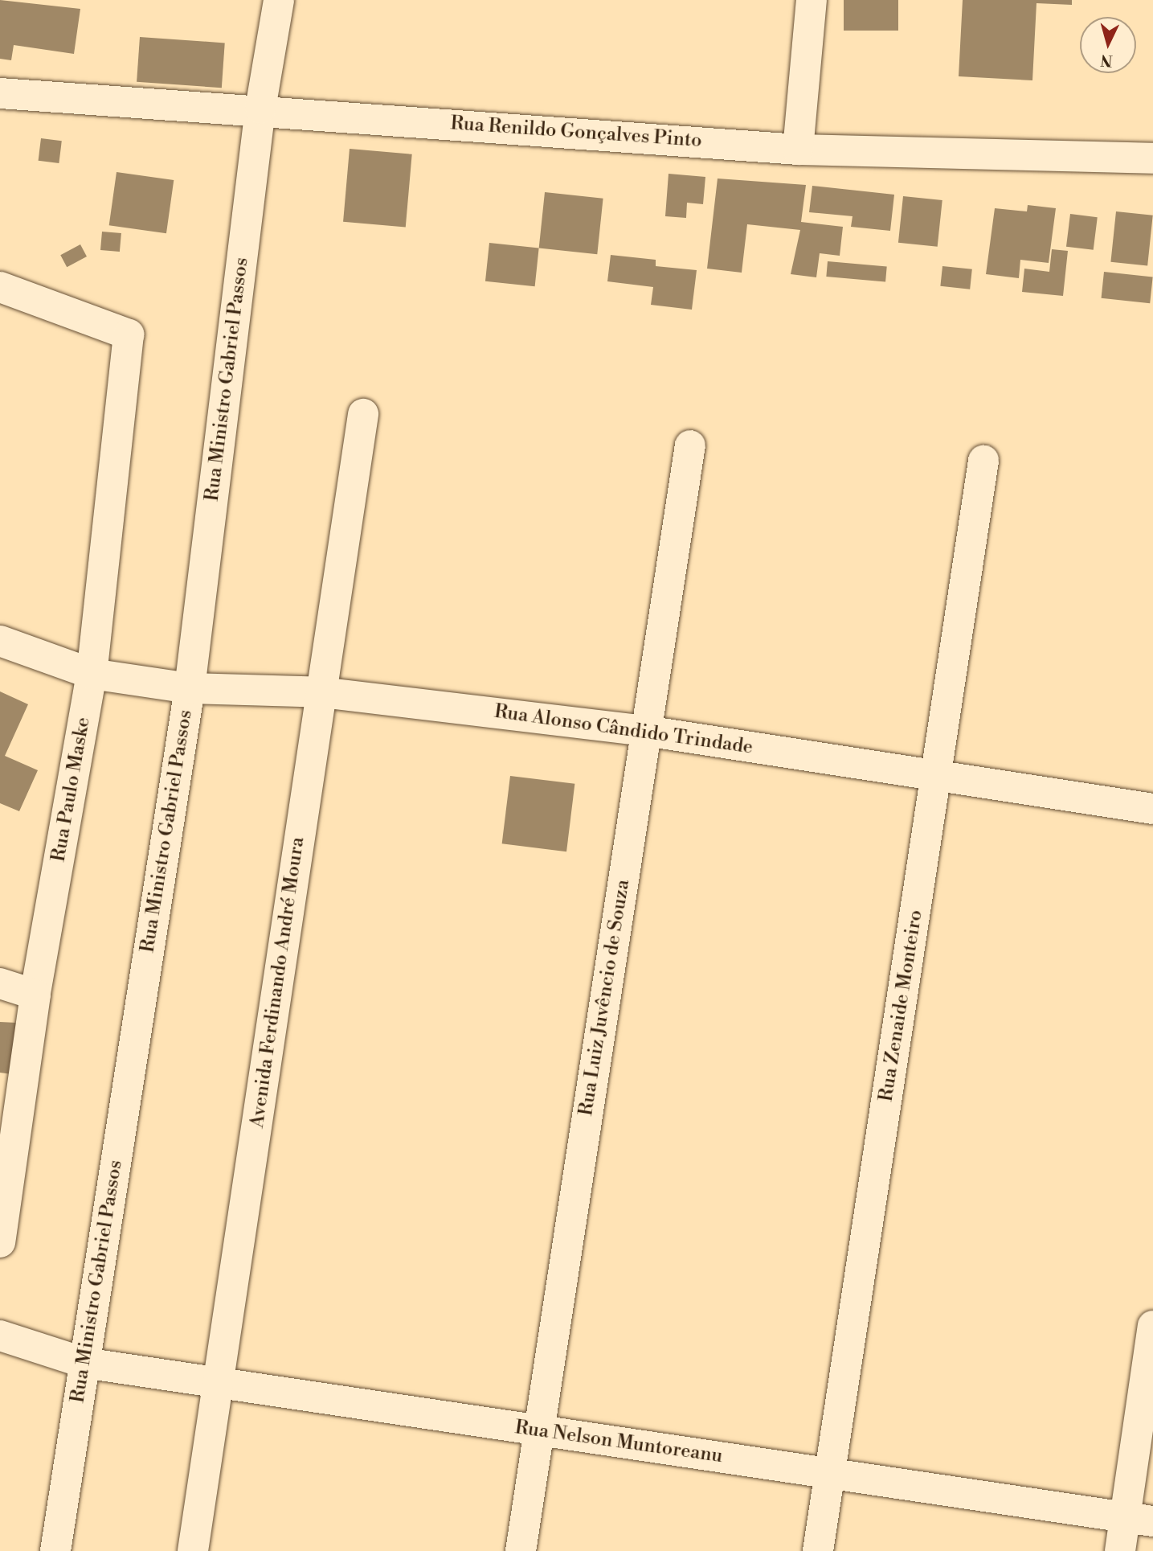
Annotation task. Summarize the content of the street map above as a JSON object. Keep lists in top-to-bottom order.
{
  "streets": {
    "street": [
      "Rua Renildo Gonçalves Pinto",
      "Rua Ministro Gabriel Passos",
      "Rua Alonso Cândido Trindade",
      "Rua Paulo Maske",
      "Avenida Ferdinando André Moura",
      "Rua Luiz Juvêncio de Souza",
      "Rua Zenaide Monteiro",
      "Rua Nelson Muntoreanu"
    ]
  },
  "crossings": [
    ["Rua Renildo Gonçalves Pinto", "Rua Ministro Gabriel Passos"],
    ["Rua Ministro Gabriel Passos", "Rua Alonso Cândido Trindade"],
    ["Rua Ministro Gabriel Passos", "Rua Nelson Muntoreanu"],
    ["Rua Alonso Cândido Trindade", "Rua Paulo Maske"],
    ["Rua Alonso Cândido Trindade", "Avenida Ferdinando André Moura"],
    ["Rua Alonso Cândido Trindade", "Rua Luiz Juvêncio de Souza"],
    ["Rua Alonso Cândido Trindade", "Rua Zenaide Monteiro"],
    ["Avenida Ferdinando André Moura", "Rua Nelson Muntoreanu"],
    ["Rua Luiz Juvêncio de Souza", "Rua Nelson Muntoreanu"],
    ["Rua Zenaide Monteiro", "Rua Nelson Muntoreanu"]
  ],
  "north": "bottom"
}
